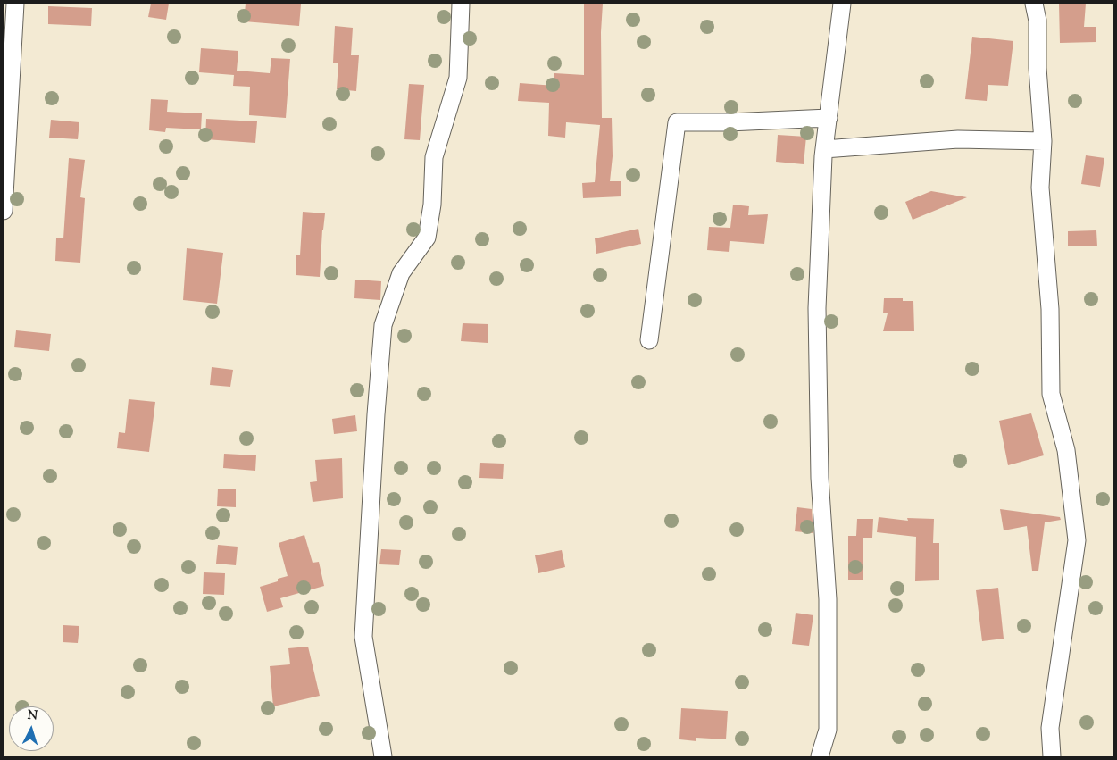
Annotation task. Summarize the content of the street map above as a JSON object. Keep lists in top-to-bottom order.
{
  "north": "top"
}
